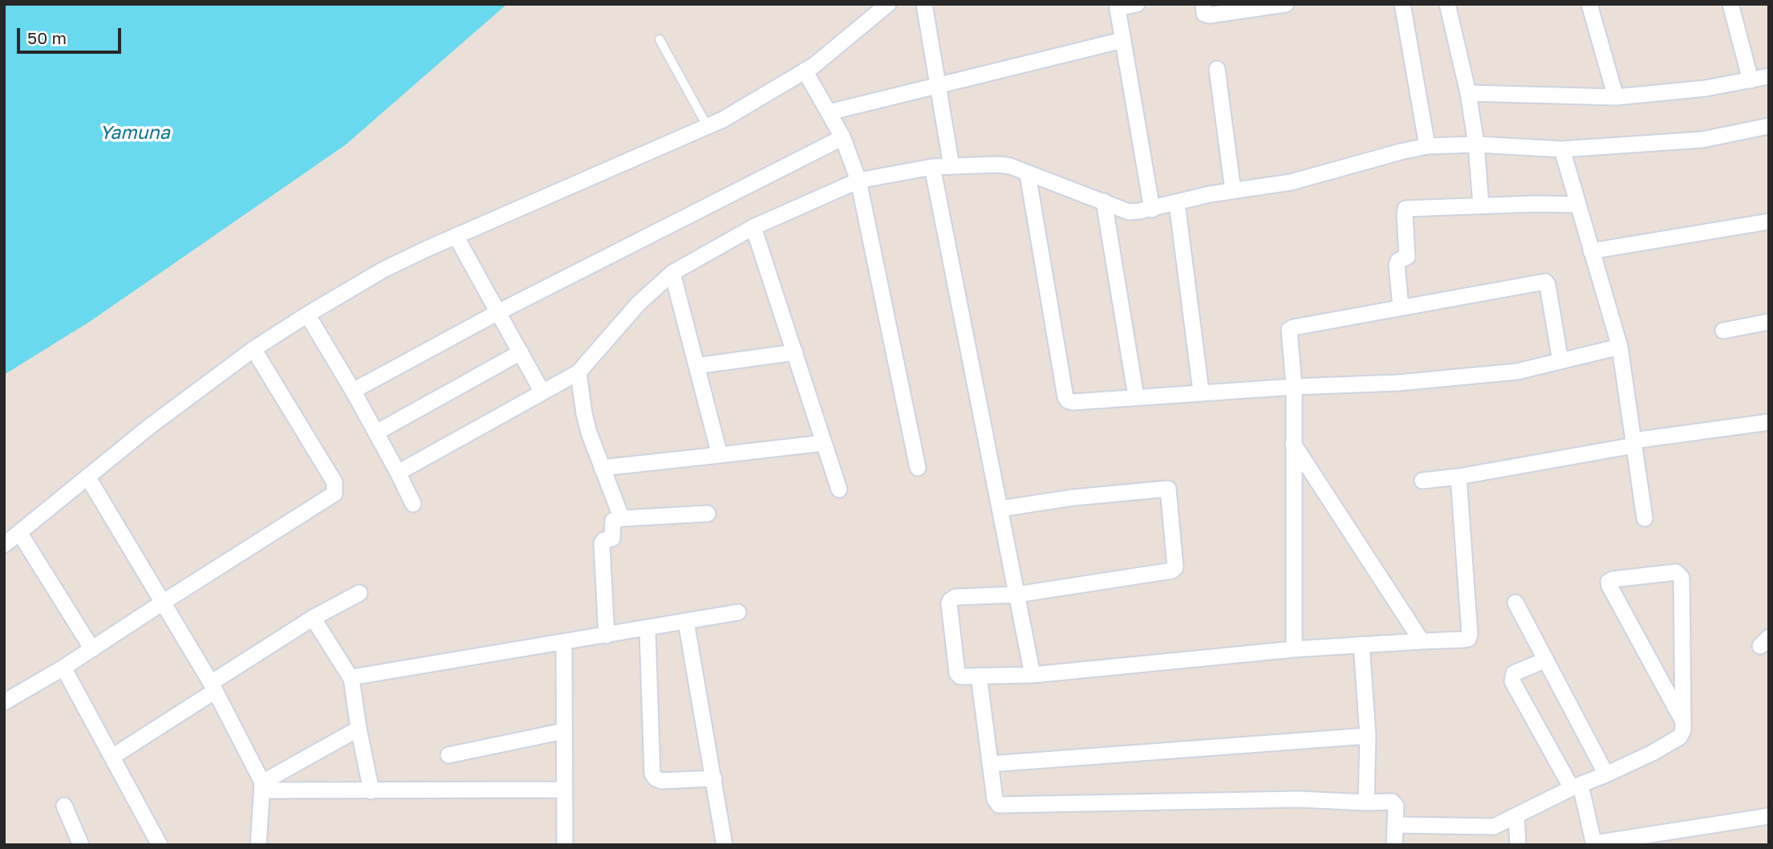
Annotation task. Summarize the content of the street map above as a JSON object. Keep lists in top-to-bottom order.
{
  "water": ["Yamuna"],
  "scale_bar": "50 m"
}
